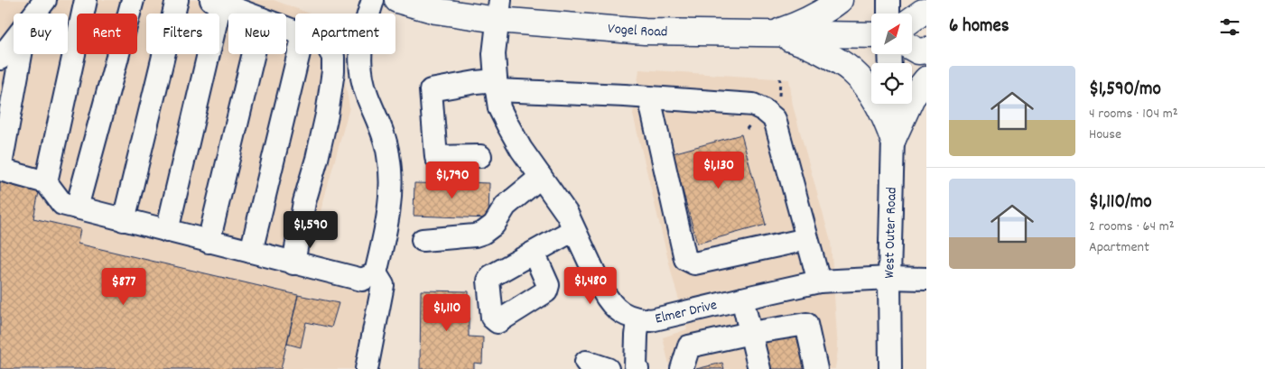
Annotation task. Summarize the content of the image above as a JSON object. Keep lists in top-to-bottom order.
{
  "streets": {
    "main road": ["Vogel Road"],
    "street": ["West Outer Road", "Elmer Drive"]
  },
  "crossings": [
    ["Vogel Road", "Elmer Drive"],
    ["West Outer Road", "Elmer Drive"]
  ],
  "north": "top right",
  "page": {
    "heading": "6 homes",
    "chip": [
      "Buy",
      "Rent",
      "Filters",
      "New",
      "Apartment"
    ],
    "list": [
      {
        "name": "$1,590/mo",
        "note": "4 rooms · 104 m² · House"
      },
      {
        "name": "$1,110/mo",
        "note": "2 rooms · 64 m² · Apartment"
      }
    ],
    "price": [
      "$1,130",
      "$1,790",
      "$1,590",
      "$1,480",
      "$877",
      "$1,110"
    ]
  }
}
